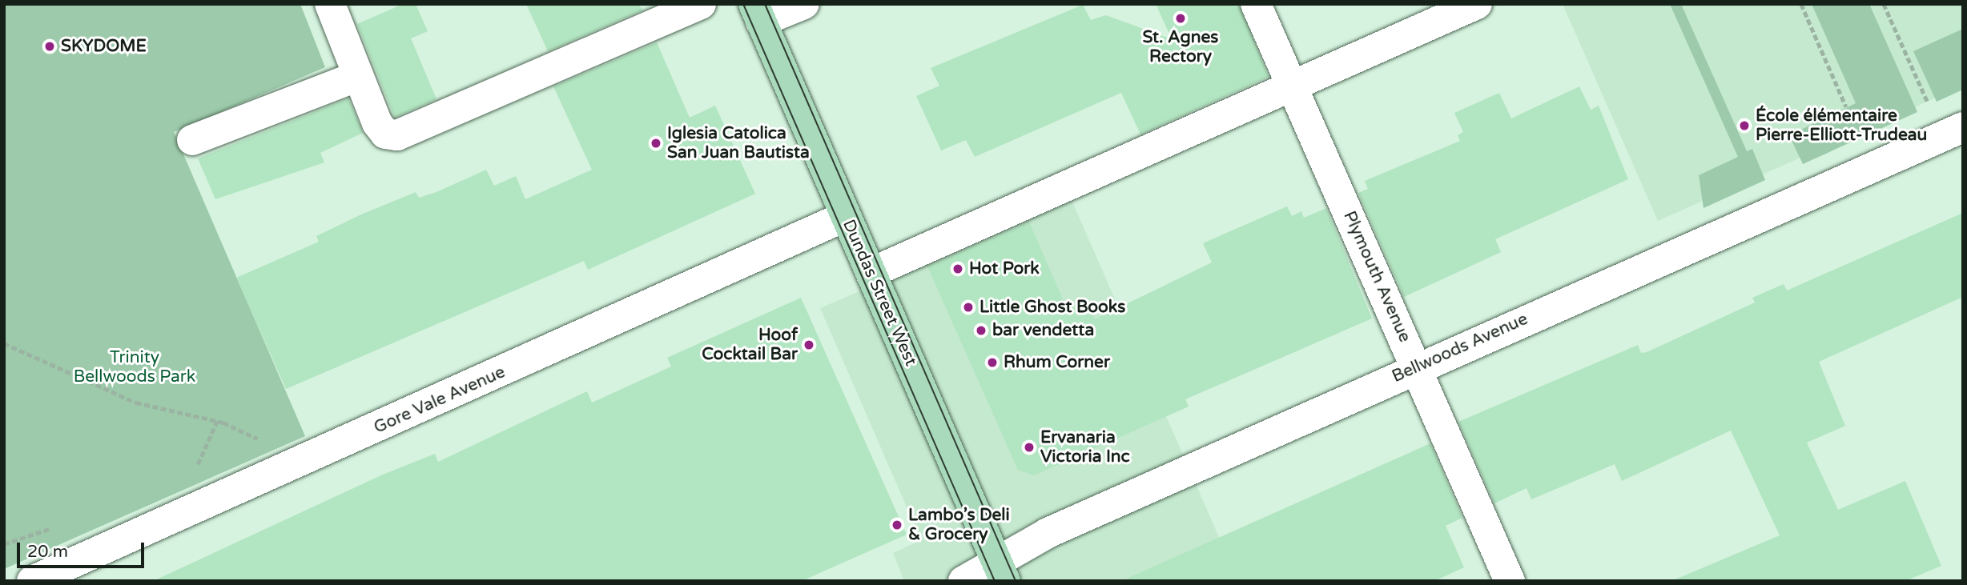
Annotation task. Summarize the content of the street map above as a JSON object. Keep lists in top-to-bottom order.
{
  "streets": {
    "main road": ["Dundas Street West"],
    "street": ["Plymouth Avenue", "Bellwoods Avenue", "Gore Vale Avenue"]
  },
  "crossings": [
    ["Plymouth Avenue", "Bellwoods Avenue"],
    ["Dundas Street West", "Bellwoods Avenue"],
    ["Dundas Street West", "Gore Vale Avenue"]
  ],
  "parks": ["Trinity Bellwoods Park"],
  "places": [
    "St. Agnes Rectory",
    "SKYDOME",
    "École élémentaire Pierre-Elliott-Trudeau",
    "Iglesia Catolica San Juan Bautista",
    "Hot Pork",
    "Little Ghost Books",
    "bar vendetta",
    "Hoof Cocktail Bar",
    "Rhum Corner",
    "Ervanaria Victoria Inc",
    "Lambo’s Deli & Grocery"
  ],
  "scale_bar": "20 m"
}
